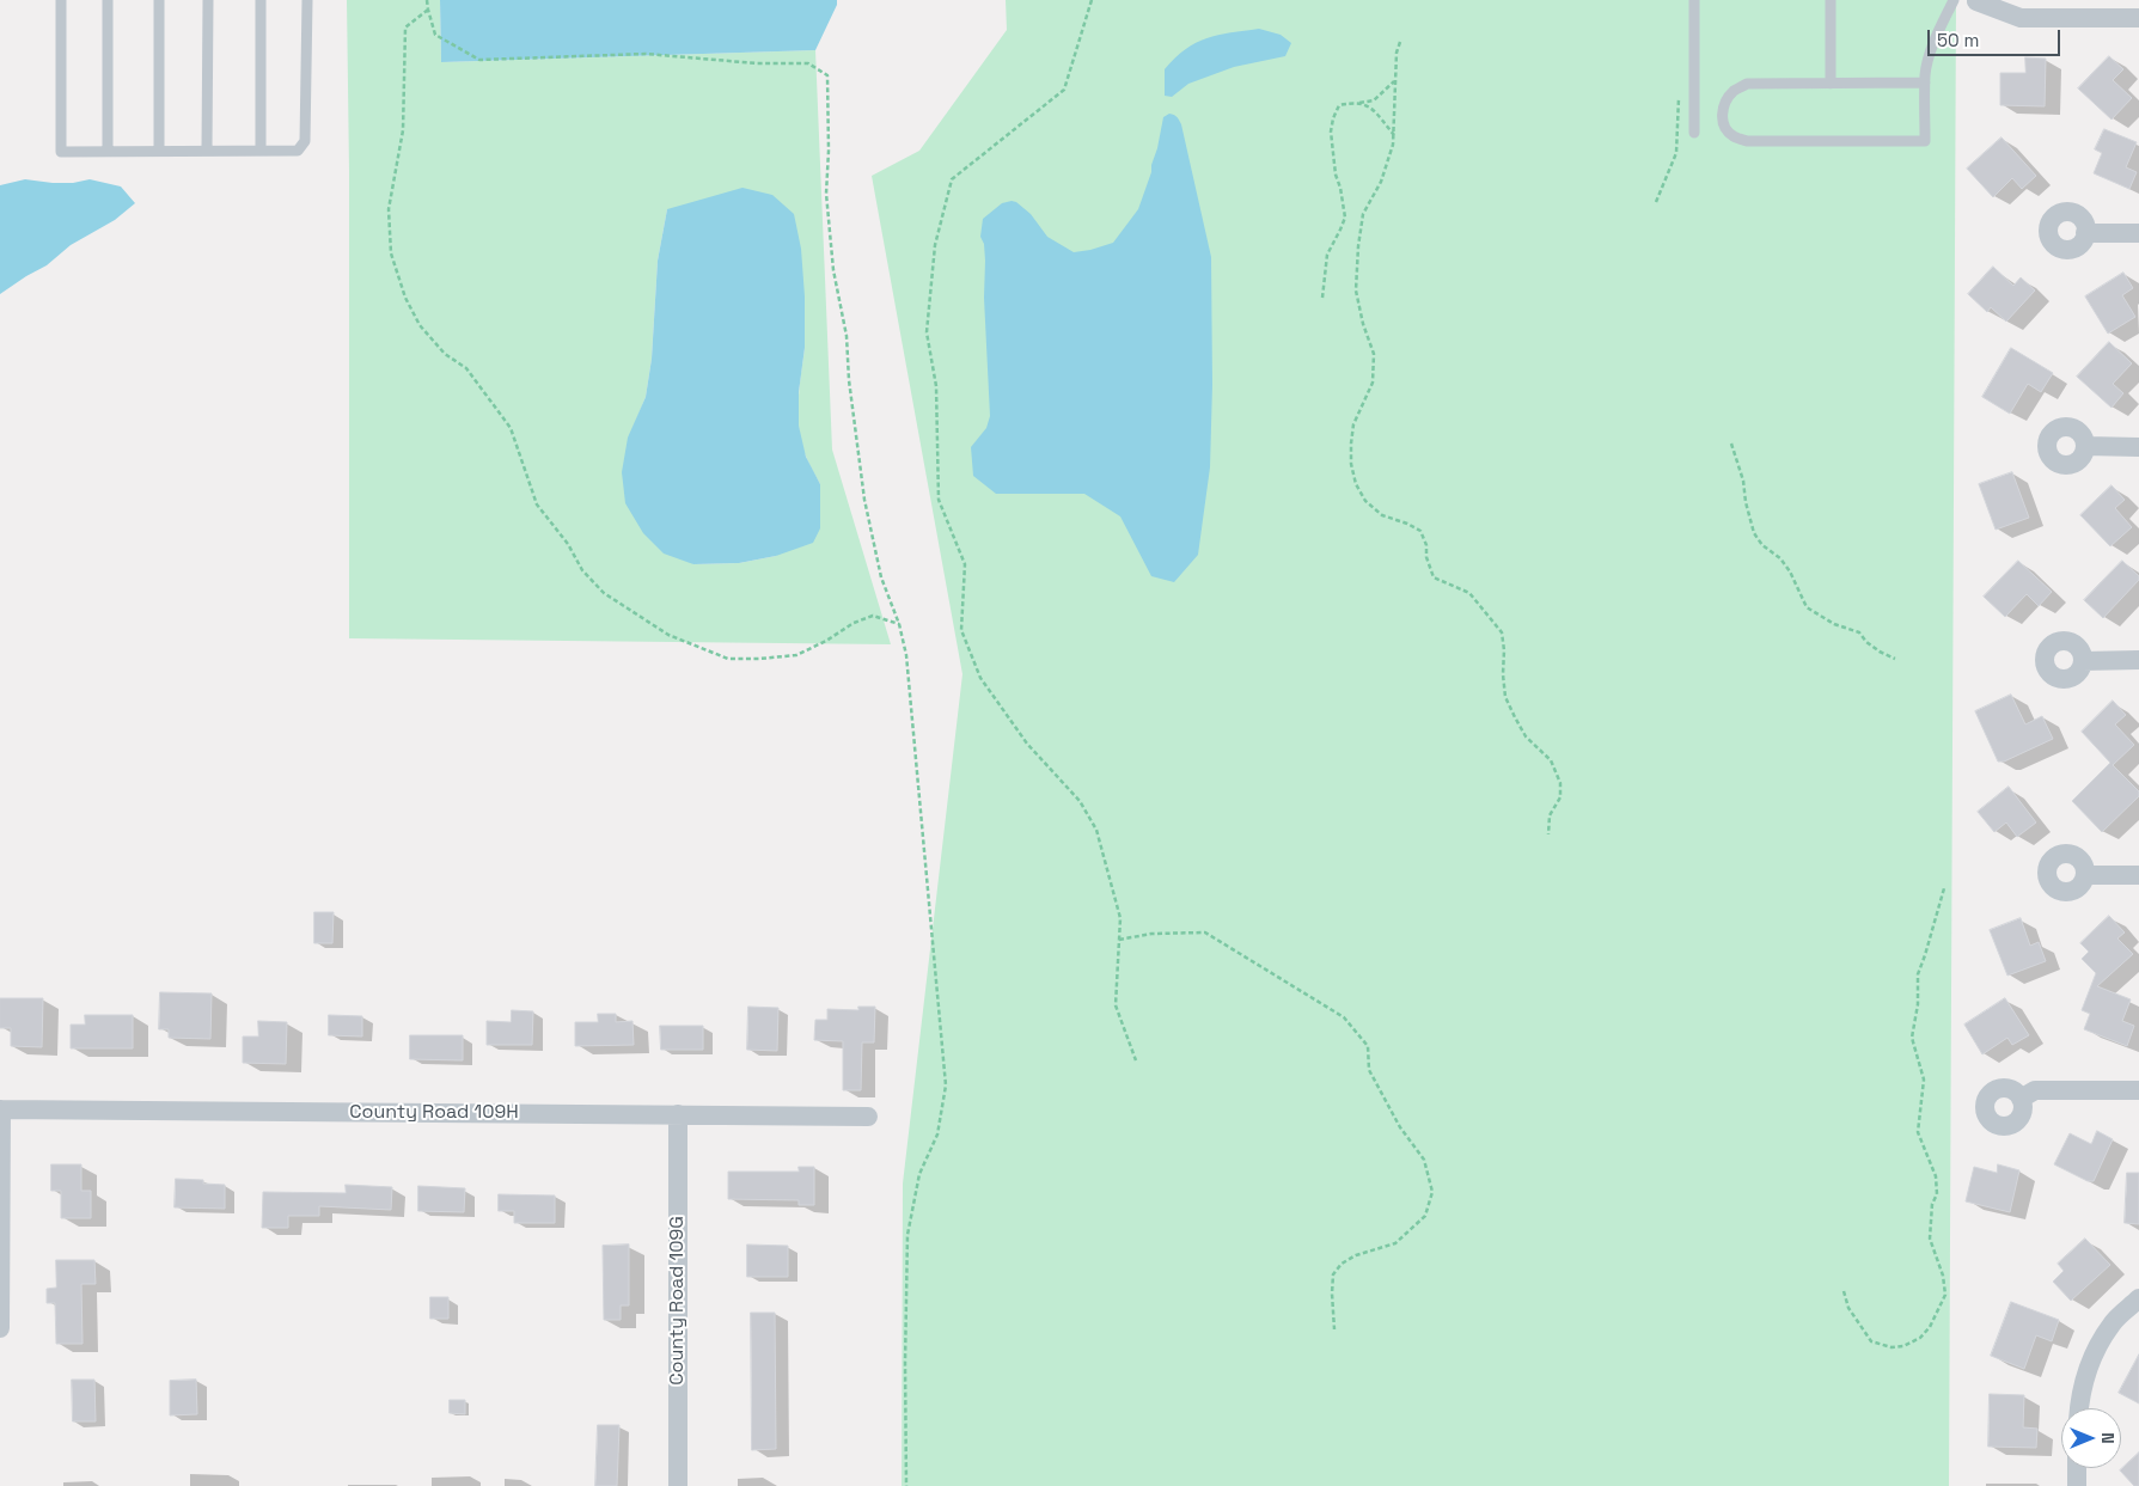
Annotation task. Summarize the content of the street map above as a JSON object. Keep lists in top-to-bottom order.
{
  "streets": {
    "street": ["County Road 109H", "County Road 109G"]
  },
  "crossings": [
    ["County Road 109H", "County Road 109G"]
  ],
  "scale_bar": "50 m",
  "north": "right"
}
